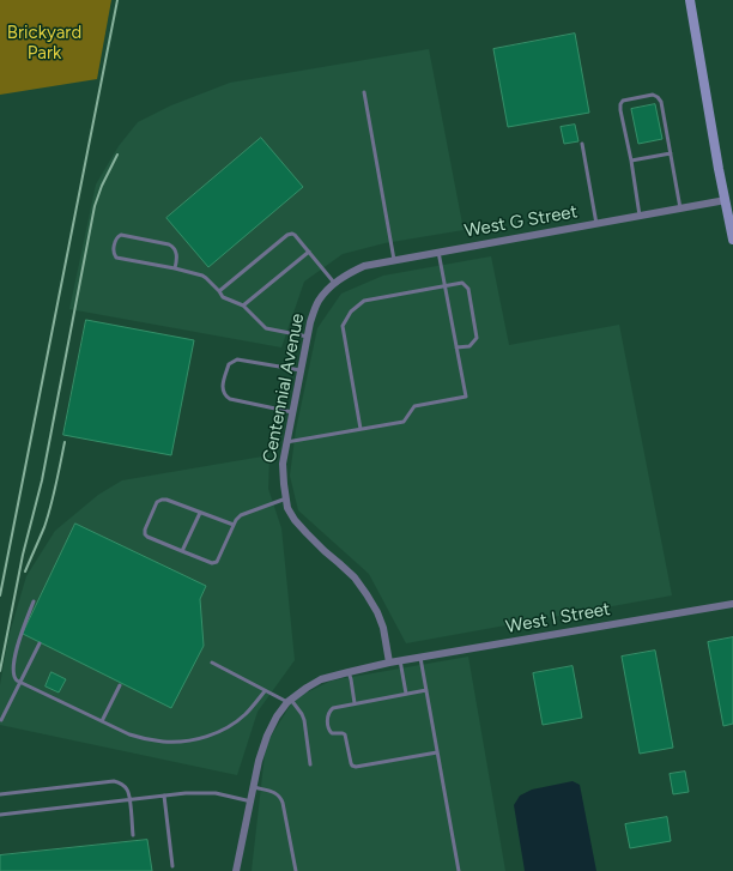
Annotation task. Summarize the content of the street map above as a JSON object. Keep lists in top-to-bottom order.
{
  "streets": {
    "street": ["West G Street", "Centennial Avenue", "West I Street"]
  },
  "crossings": [
    ["West G Street", "Centennial Avenue"],
    ["Centennial Avenue", "West I Street"]
  ],
  "parks": ["Brickyard Park"]
}
